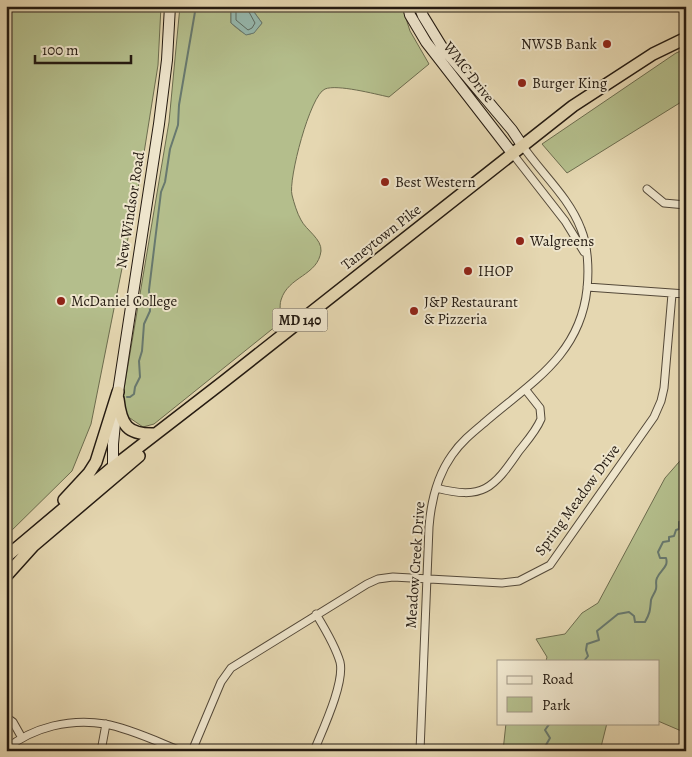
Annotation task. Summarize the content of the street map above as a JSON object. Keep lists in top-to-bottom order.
{
  "streets": {
    "highway": ["Taneytown Pike", "MD 140"],
    "main road": ["WMC Drive", "New Windsor Road"],
    "street": ["Spring Meadow Drive", "Meadow Creek Drive"]
  },
  "crossings": [
    ["WMC Drive", "Taneytown Pike"],
    ["WMC Drive", "Meadow Creek Drive"],
    ["New Windsor Road", "Taneytown Pike"],
    ["New Windsor Road", "MD 140"],
    ["Taneytown Pike", "MD 140"],
    ["Taneytown Pike", "Meadow Creek Drive"],
    ["Spring Meadow Drive", "Meadow Creek Drive"]
  ],
  "places": [
    "NWSB Bank",
    "Burger King",
    "Best Western",
    "Walgreens",
    "IHOP",
    "McDaniel College",
    "J&P Restaurant & Pizzeria"
  ],
  "legend": ["Road", "Park"],
  "scale_bar": "100 m"
}
